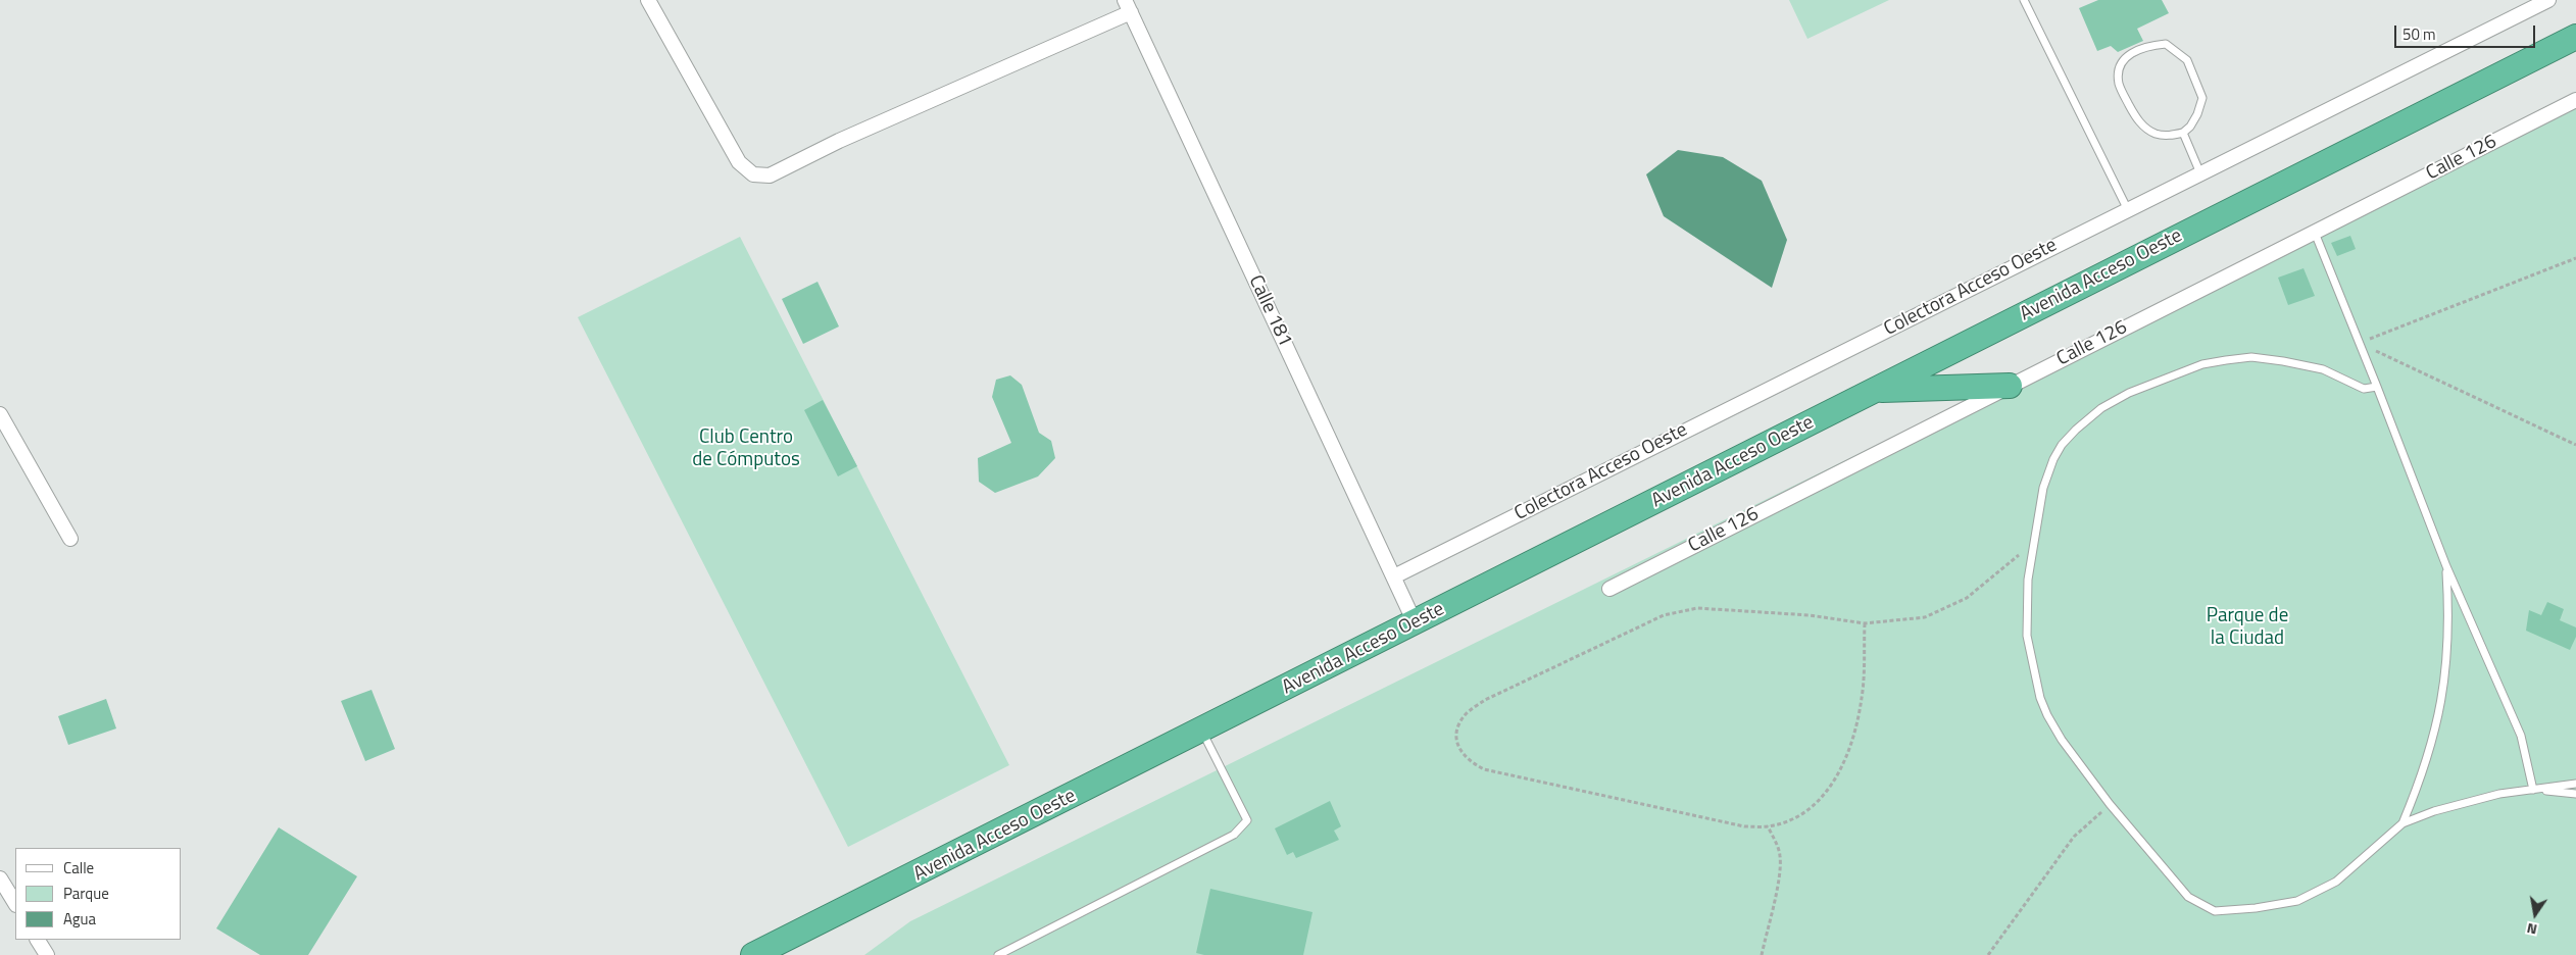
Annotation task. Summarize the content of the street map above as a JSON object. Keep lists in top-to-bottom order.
{
  "streets": {
    "highway": ["Avenida Acceso Oeste"],
    "street": ["Calle 126", "Colectora Acceso Oeste", "Calle 181"]
  },
  "crossings": [
    ["Avenida Acceso Oeste", "Calle 181"],
    ["Colectora Acceso Oeste", "Calle 181"]
  ],
  "parks": ["Club Centro de Cómputos", "Parque de la Ciudad"],
  "legend": ["Calle", "Parque", "Agua"],
  "scale_bar": "50 m",
  "north": "bottom"
}
